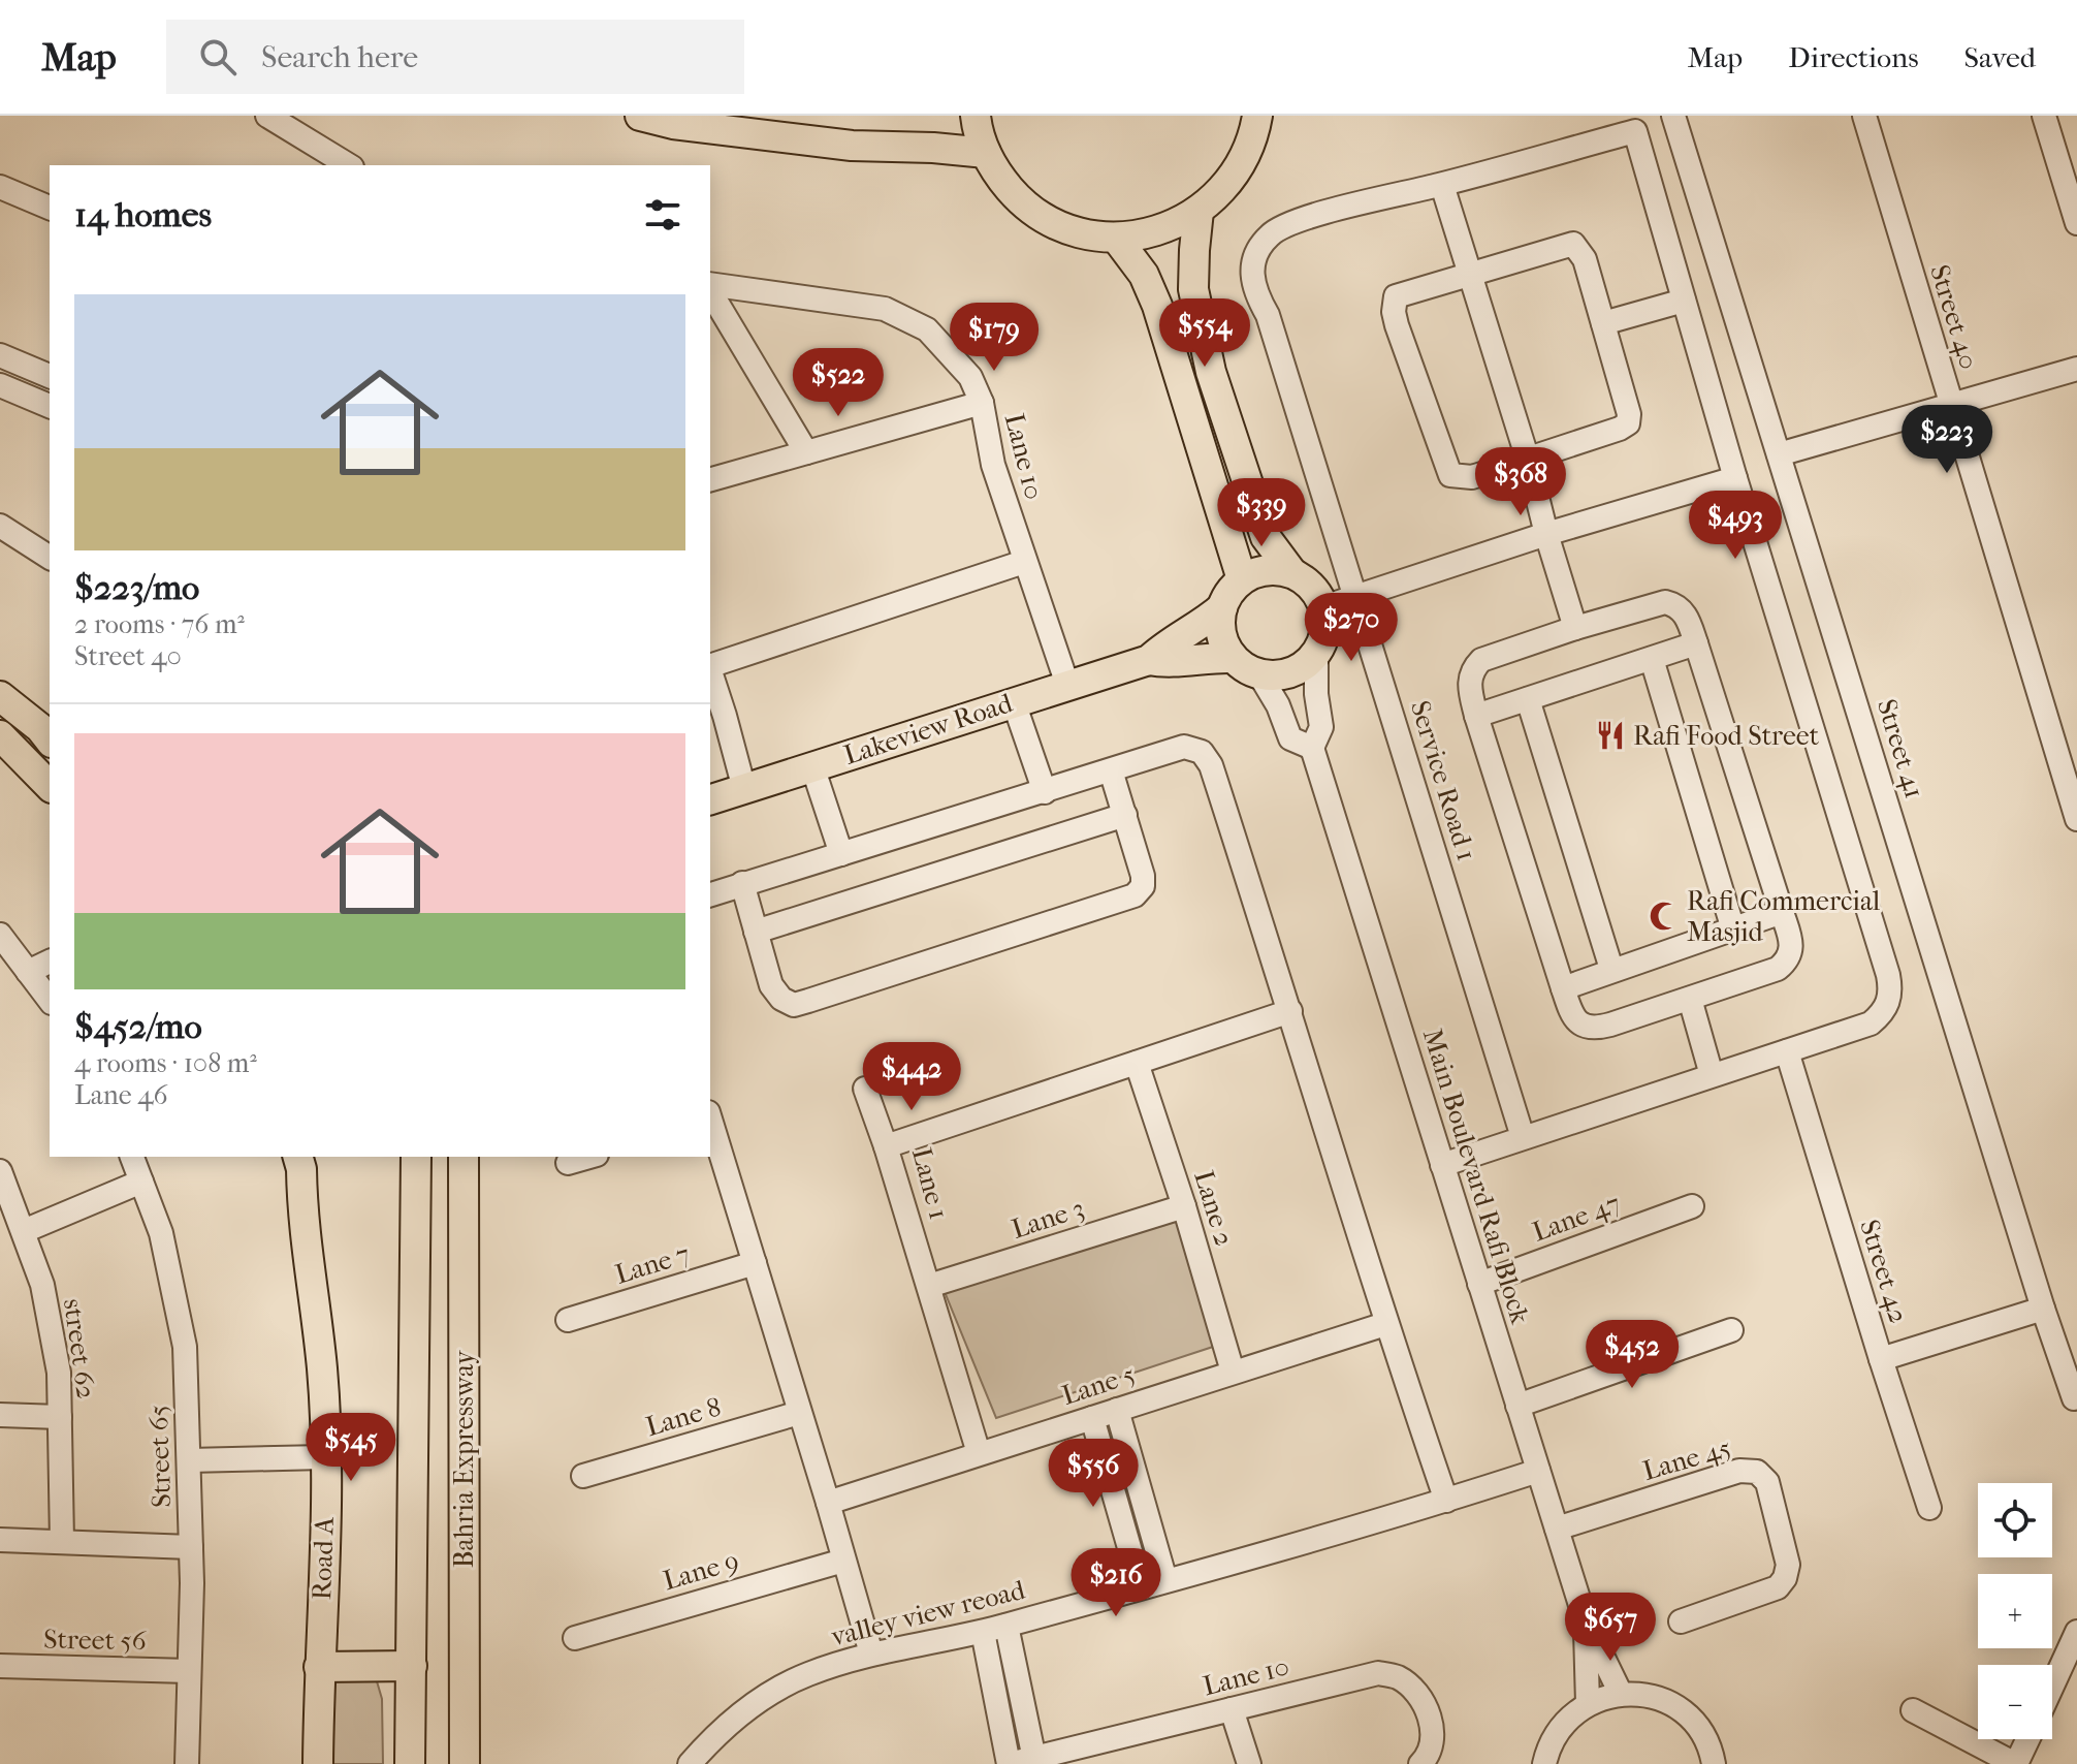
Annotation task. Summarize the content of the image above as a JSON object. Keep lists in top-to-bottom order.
{
  "streets": {
    "main road": ["Lakeview Road", "Bahria Expressway", "Road A"],
    "street": [
      "Street 40",
      "Lane 10",
      "Street 41",
      "Service Road 1",
      "Main Boulevard Rafi Block",
      "Lane 1",
      "Lane 2",
      "Lane 47",
      "Lane 3",
      "Lane 7",
      "Street 42",
      "street 62",
      "Lane 5",
      "Lane 8",
      "Street 65",
      "Lane 45",
      "Lane 9",
      "valley view reoad",
      "Street 56"
    ]
  },
  "crossings": [
    ["Lane 10", "Lakeview Road"],
    ["Main Boulevard Rafi Block", "Lane 47"],
    ["Main Boulevard Rafi Block", "Lane 45"],
    ["Main Boulevard Rafi Block", "valley view reoad"],
    ["Lane 1", "Lane 2"],
    ["Lane 1", "Lane 3"],
    ["Lane 1", "Lane 5"],
    ["Lane 2", "Lane 3"],
    ["Lane 2", "Lane 5"],
    ["Street 65", "Street 56"]
  ],
  "places": {
    "restaurant": ["Rafi Food Street"],
    "mosque": ["Rafi Commercial Masjid"]
  },
  "page": {
    "header": "Map",
    "search": "Search here",
    "nav": ["Map", "Directions", "Saved"],
    "heading": "14 homes",
    "list": [
      {
        "name": "$223/mo",
        "note": "2 rooms · 76 m² · Street 40"
      },
      {
        "name": "$452/mo",
        "note": "4 rooms · 108 m² · Lane 46"
      }
    ],
    "price": [
      "$554",
      "$179",
      "$522",
      "$223",
      "$368",
      "$339",
      "$493",
      "$270",
      "$442",
      "$452",
      "$545",
      "$556",
      "$216",
      "$657"
    ],
    "map_buttons": ["+", "−"]
  }
}
